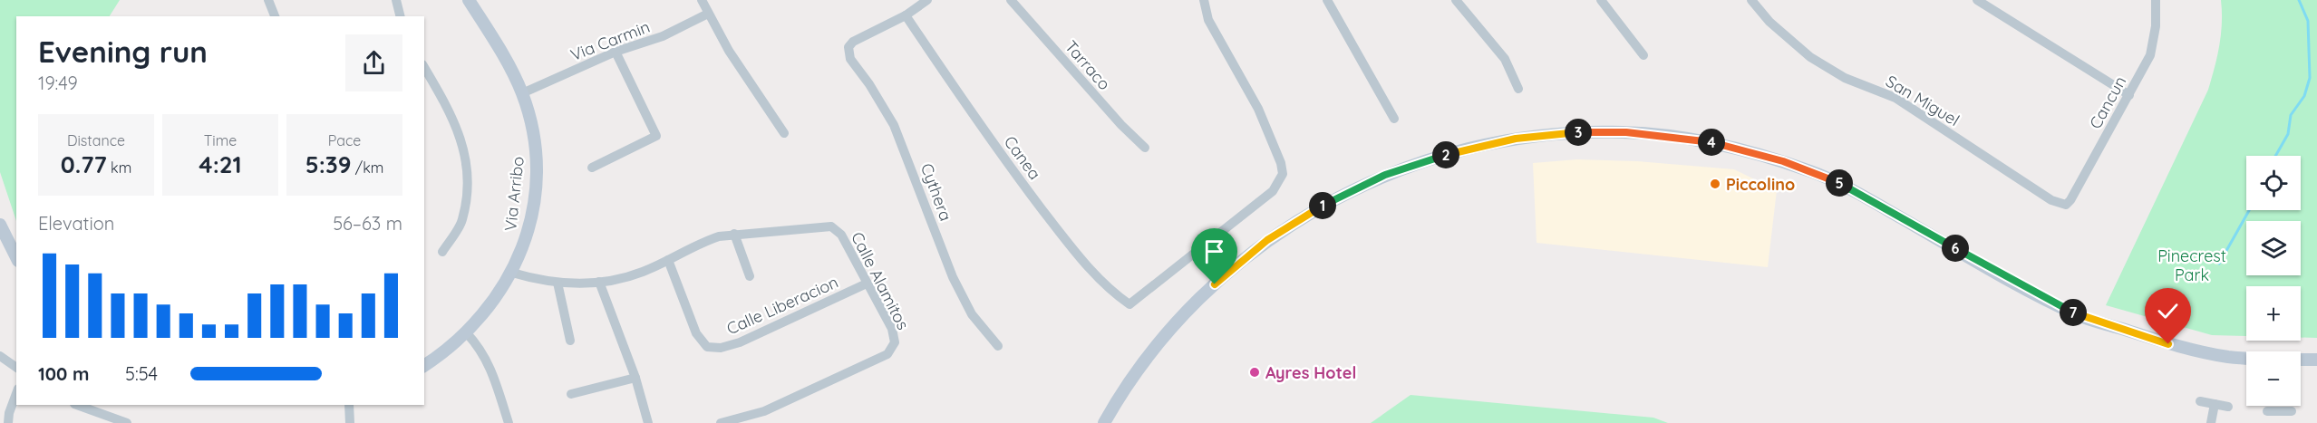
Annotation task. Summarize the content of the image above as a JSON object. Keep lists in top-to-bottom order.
{
  "streets": {
    "main road": ["Via Arribo"],
    "street": [
      "Via Carmin",
      "Tarraco",
      "San Miguel",
      "Cancun",
      "Canea",
      "Cythera",
      "Calle Alamitos",
      "Calle Liberacion"
    ]
  },
  "crossings": [
    ["Via Carmin", "Via Arribo"],
    ["San Miguel", "Cancun"],
    ["Canea", "Cythera"],
    ["Via Arribo", "Calle Alamitos"],
    ["Calle Alamitos", "Calle Liberacion"]
  ],
  "parks": ["Pinecrest Park"],
  "places": ["Piccolino", "Ayres Hotel"],
  "page": {
    "heading": ["Evening run", "19:49"],
    "stats": [
      ["Distance", "0.77 km"],
      ["Time", "4:21"],
      ["Pace", "5:39 /km"]
    ],
    "pins": [
      "3",
      "4",
      "2",
      "5",
      "1",
      "6",
      "7"
    ],
    "map_buttons": ["+", "−"],
    "chart": ["Elevation", "56–63 m"],
    "list": [
      {
        "name": "100 m",
        "note": "5:54"
      }
    ]
  }
}
